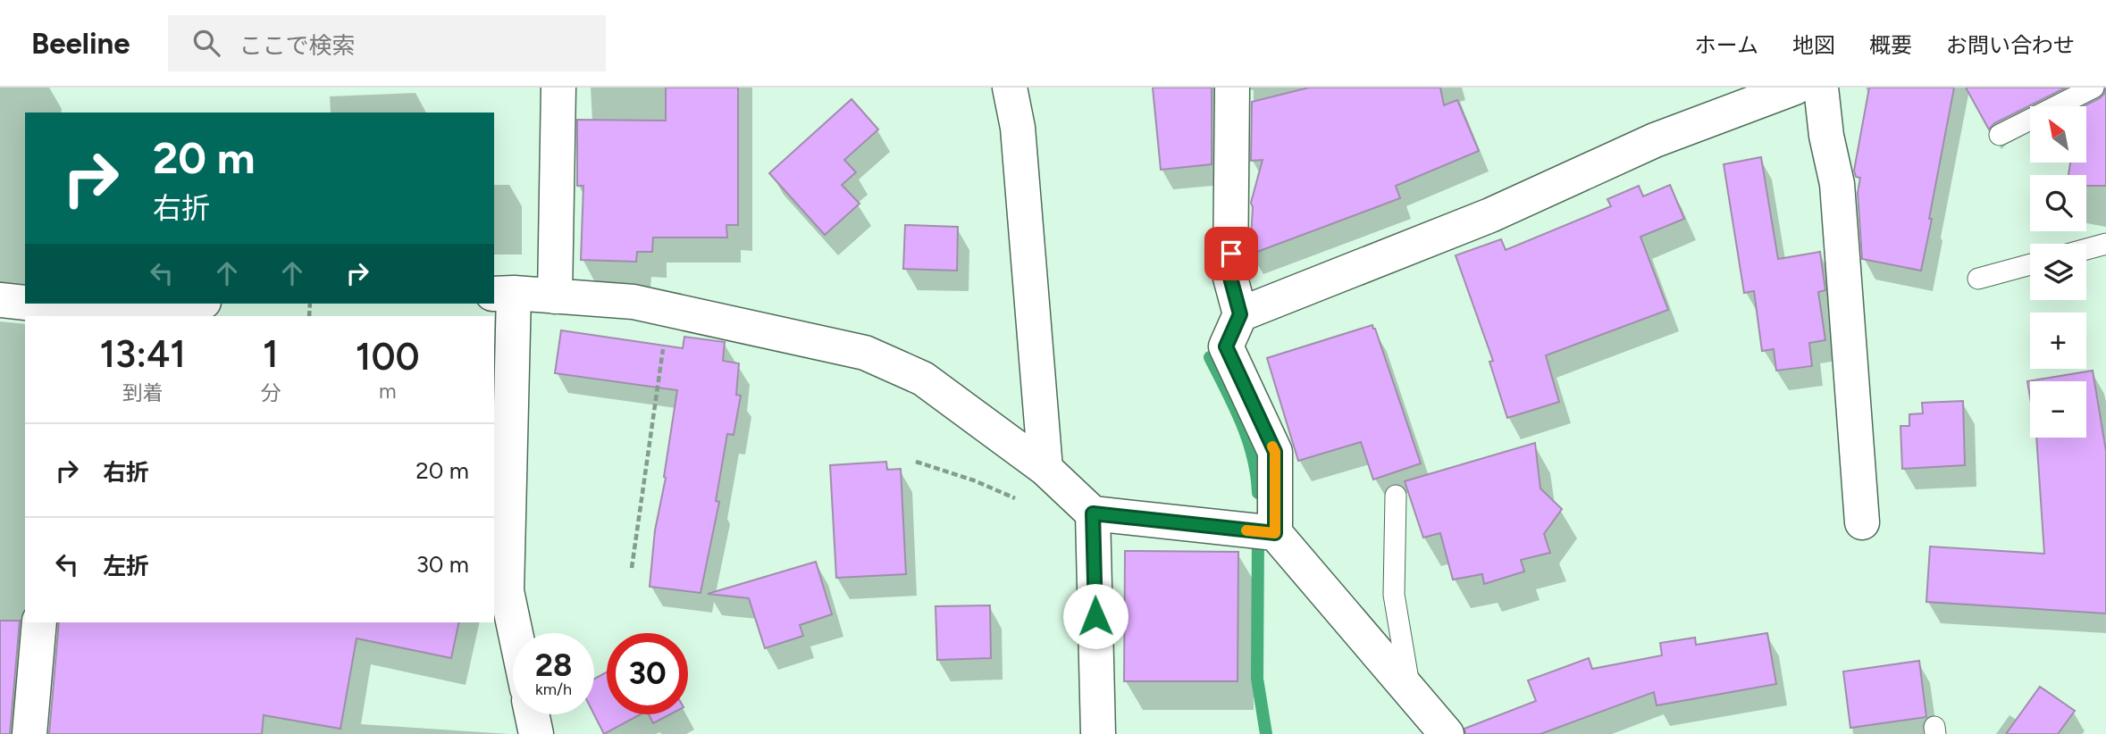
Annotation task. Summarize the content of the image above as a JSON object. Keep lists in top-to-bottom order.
{
  "north": "top left",
  "page": {
    "header": "Beeline",
    "search": "ここで検索",
    "nav": [
      "ホーム",
      "地図",
      "概要",
      "お問い合わせ"
    ],
    "map_buttons": ["+", "−"],
    "turn": ["20 m", "右折"],
    "eta": [
      "13:41",
      "到着",
      "1",
      "分",
      "100",
      "m"
    ],
    "list": [
      {
        "name": "右折",
        "value": "20 m"
      },
      {
        "name": "左折",
        "value": "30 m"
      }
    ],
    "speed": "28 km/h",
    "limit": "30"
  }
}
